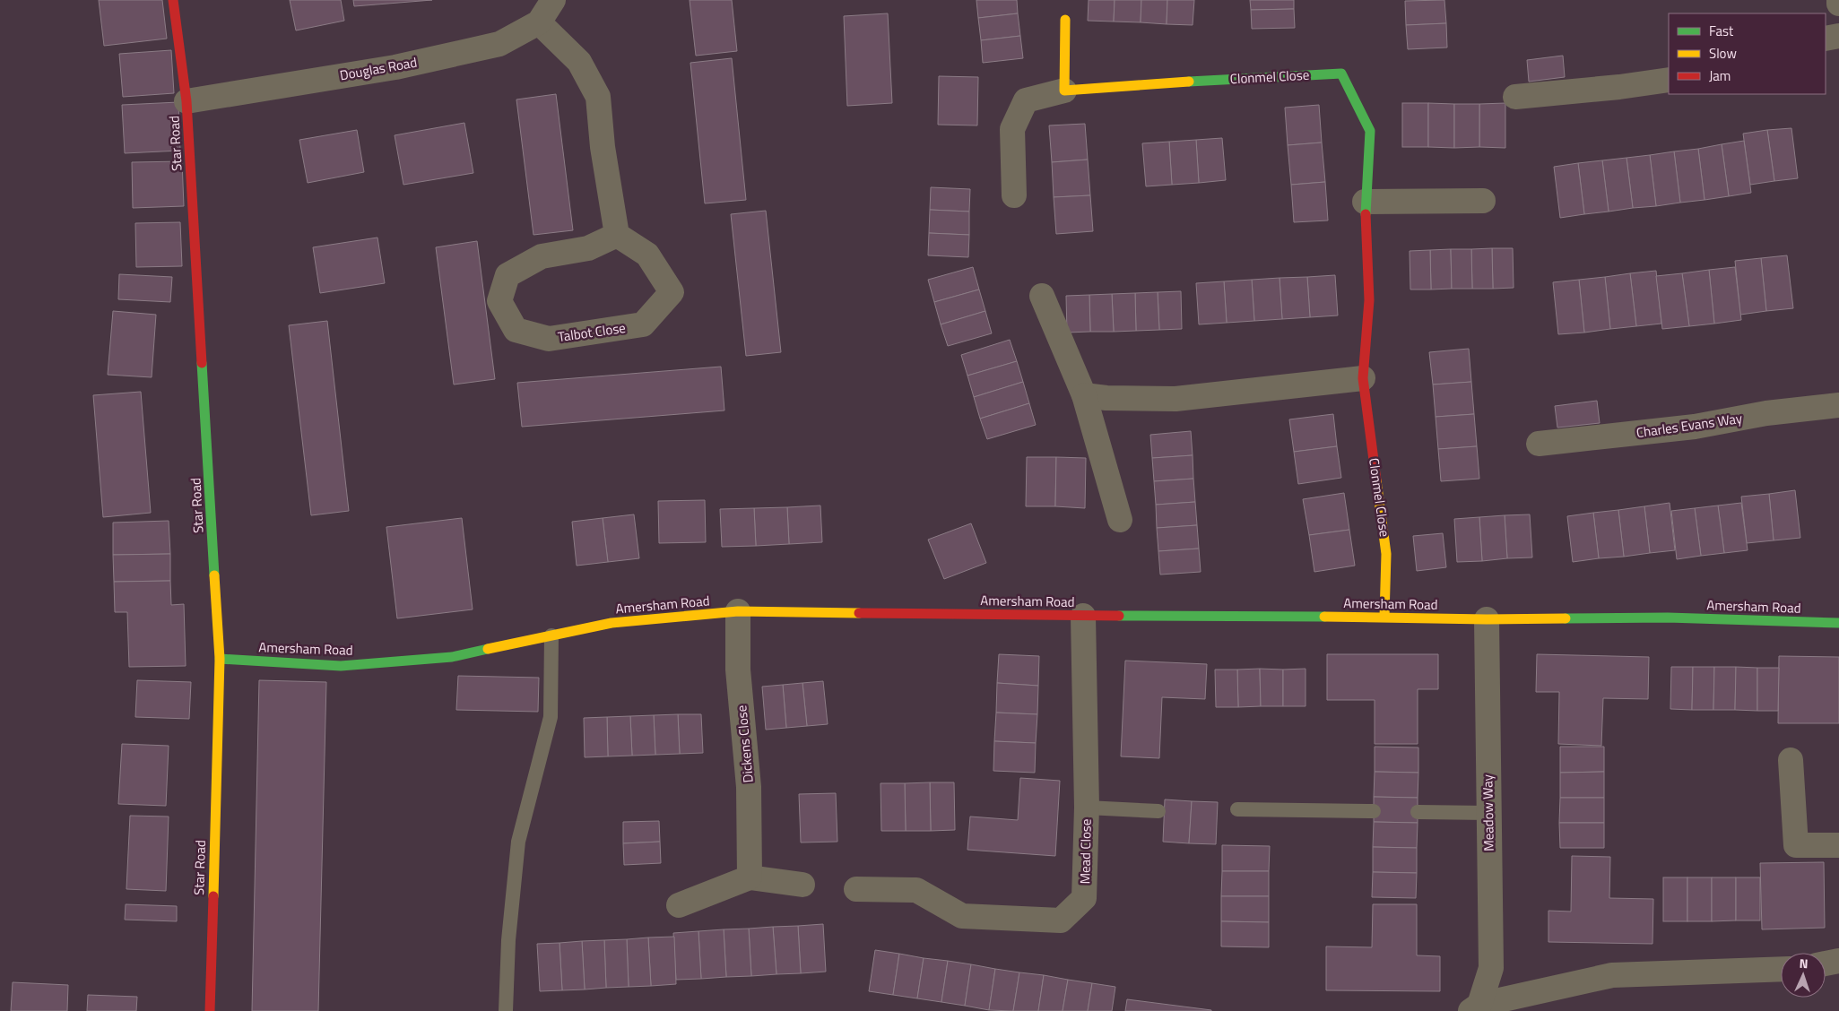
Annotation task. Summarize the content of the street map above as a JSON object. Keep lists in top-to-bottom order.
{
  "streets": {
    "street": [
      "Douglas Road",
      "Clonmel Close",
      "Star Road",
      "Talbot Close",
      "Charles Evans Way",
      "Amersham Road",
      "Dickens Close",
      "Meadow Way",
      "Mead Close"
    ]
  },
  "crossings": [
    ["Douglas Road", "Star Road"],
    ["Clonmel Close", "Amersham Road"],
    ["Star Road", "Amersham Road"],
    ["Amersham Road", "Dickens Close"],
    ["Amersham Road", "Meadow Way"],
    ["Amersham Road", "Mead Close"]
  ],
  "legend": ["Fast", "Slow", "Jam"],
  "north": "top"
}
